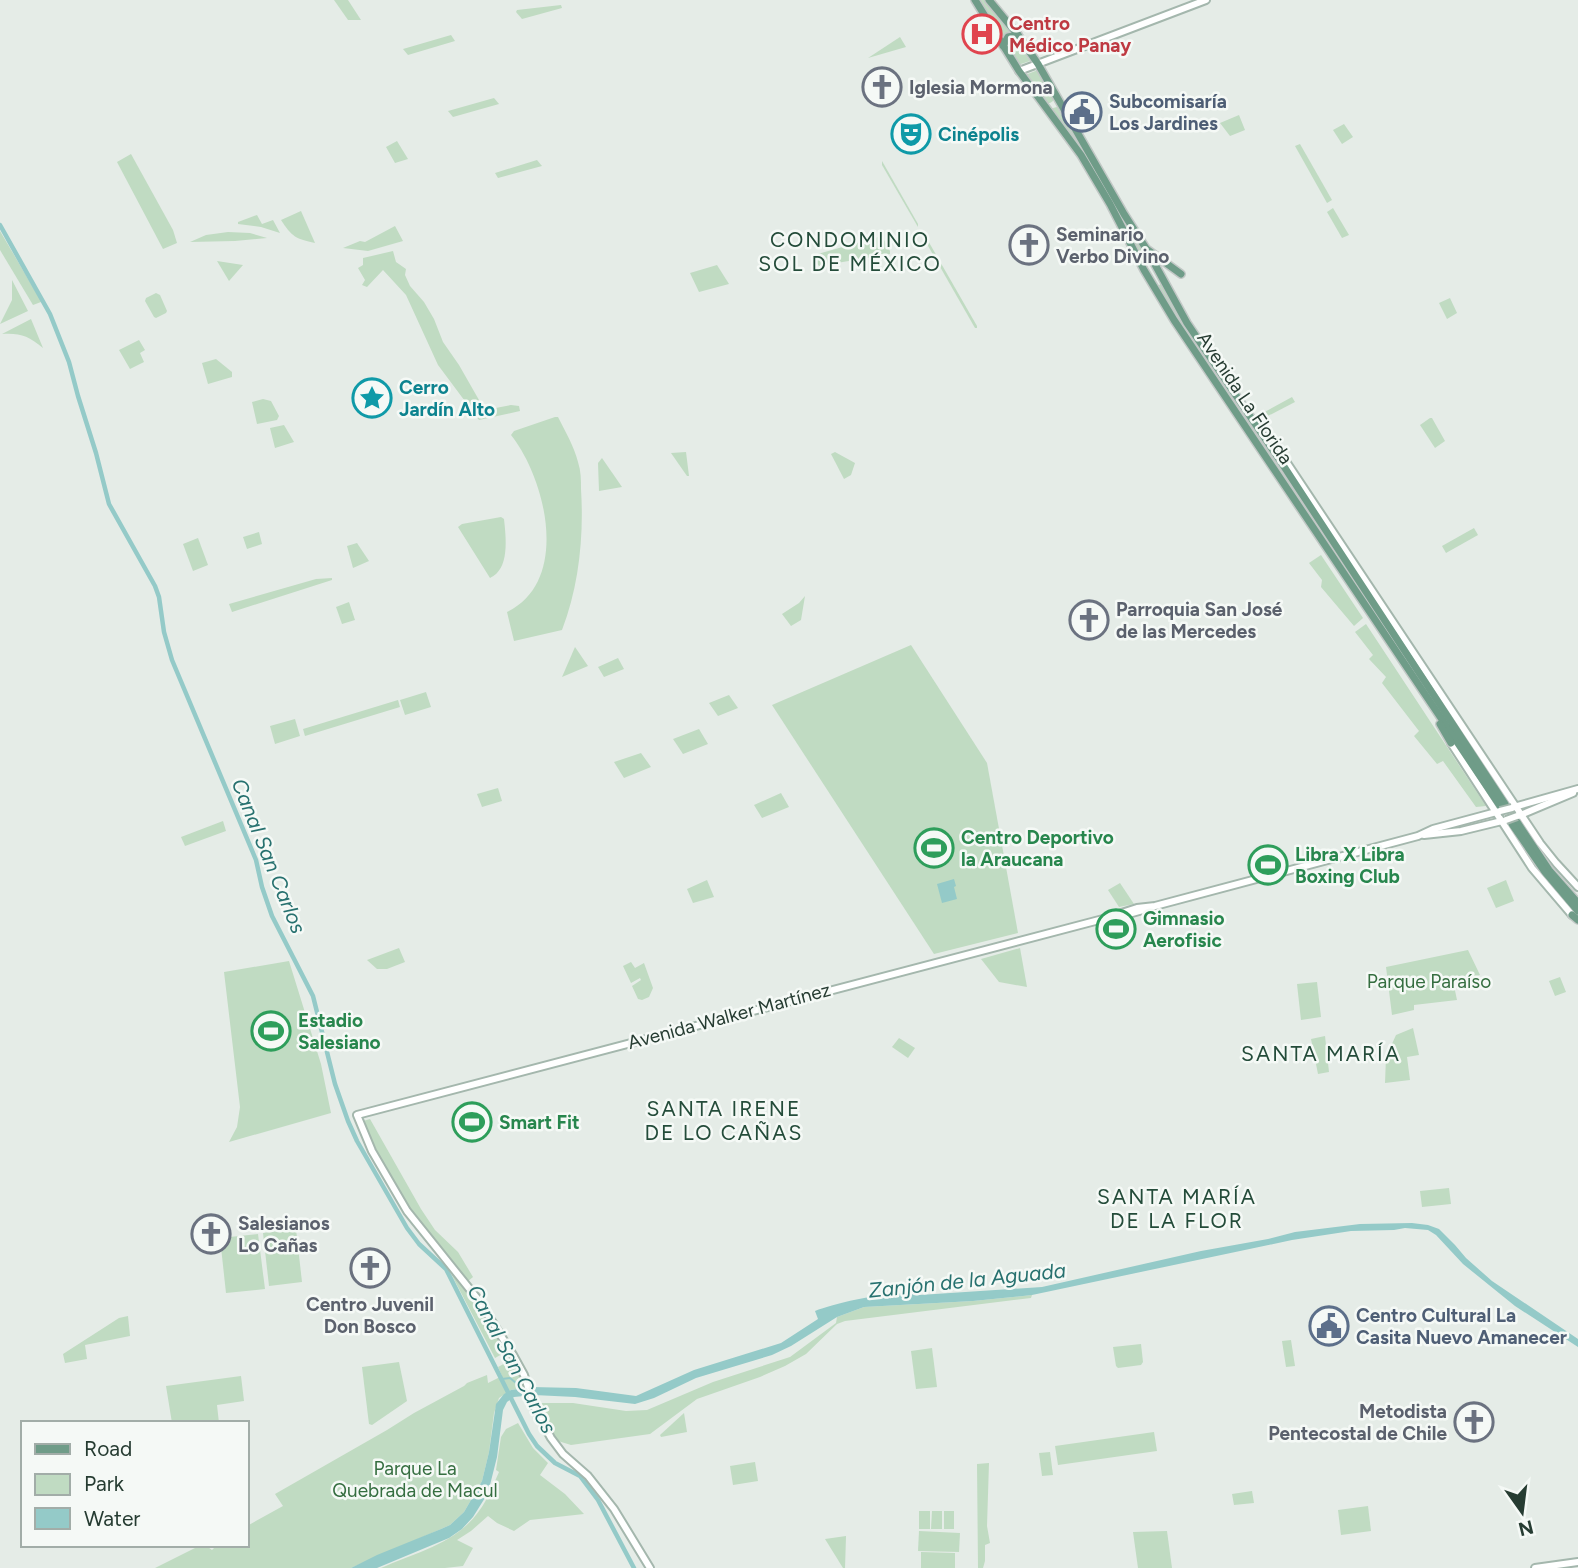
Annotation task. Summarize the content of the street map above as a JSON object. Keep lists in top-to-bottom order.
{
  "streets": {
    "main road": ["Avenida La Florida", "Avenida Walker Martínez"]
  },
  "crossings": [
    ["Avenida La Florida", "Avenida Walker Martínez"]
  ],
  "districts": [
    "CONDOMINIO SOL DE MÉXICO",
    "SANTA MARÍA",
    "SANTA IRENE DE LO CAÑAS",
    "SANTA MARÍA DE LA FLOR"
  ],
  "water": ["Canal San Carlos", "Zanjón de la Aguada"],
  "parks": ["Parque Paraíso", "Parque La Quebrada de Macul"],
  "places": {
    "hospital": ["Centro Médico Panay"],
    "church": [
      "Iglesia Mormona",
      "Seminario Verbo Divino",
      "Parroquia San José de las Mercedes",
      "Salesianos Lo Cañas",
      "Centro Juvenil Don Bosco",
      "Metodista Pentecostal de Chile"
    ],
    "public building": ["Subcomisaría Los Jardines", "Centro Cultural La Casita Nuevo Amanecer"],
    "theatre": ["Cinépolis"],
    "place": ["Cerro Jardín Alto"],
    "sports": [
      "Centro Deportivo la Araucana",
      "Libra X Libra Boxing Club",
      "Gimnasio Aerofisic",
      "Estadio Salesiano",
      "Smart Fit"
    ]
  },
  "legend": ["Road", "Park", "Water"],
  "north": "bottom"
}
